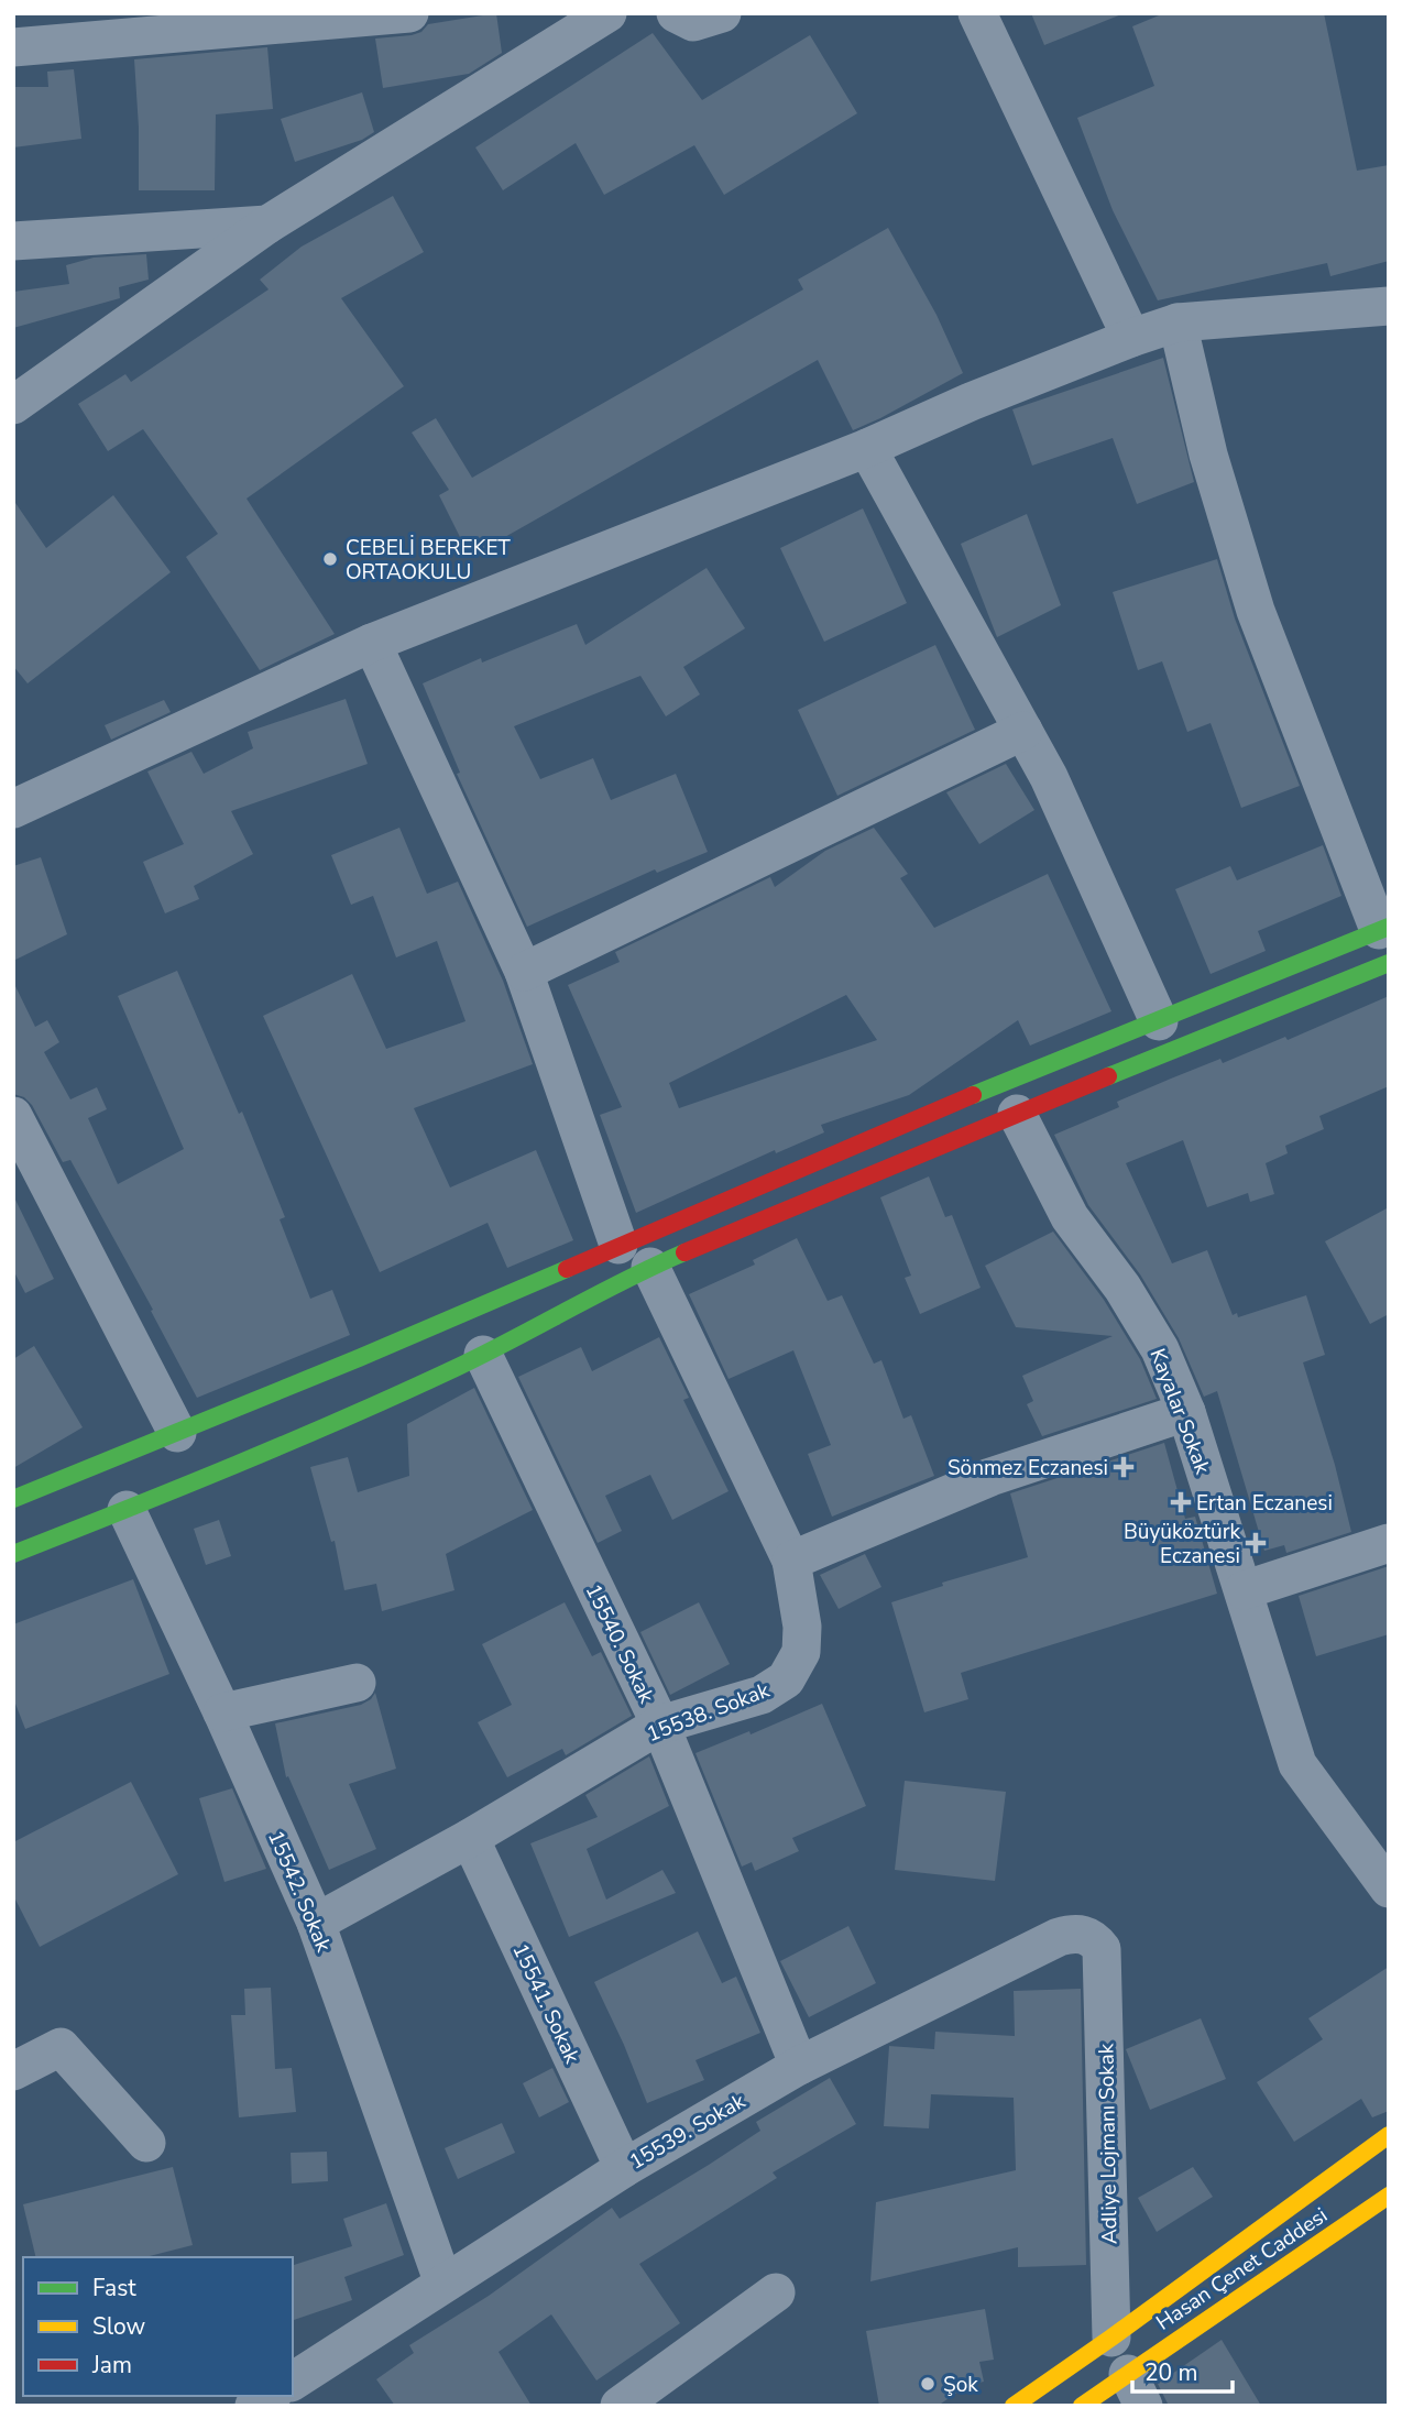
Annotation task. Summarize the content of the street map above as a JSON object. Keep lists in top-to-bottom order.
{
  "streets": {
    "main road": ["Hasan Çenet Caddesi"],
    "street": [
      "Kayalar Sokak",
      "15540. Sokak",
      "15538. Sokak",
      "15542. Sokak",
      "15541. Sokak",
      "15539. Sokak",
      "Adliye Lojmanı Sokak"
    ]
  },
  "crossings": [
    ["15540. Sokak", "15538. Sokak"],
    ["15540. Sokak", "15539. Sokak"],
    ["15538. Sokak", "15542. Sokak"],
    ["15538. Sokak", "15541. Sokak"],
    ["15542. Sokak", "15539. Sokak"],
    ["15541. Sokak", "15539. Sokak"],
    ["15539. Sokak", "Adliye Lojmanı Sokak"],
    ["Adliye Lojmanı Sokak", "Hasan Çenet Caddesi"]
  ],
  "places": {
    "other": ["CEBELİ BEREKET ORTAOKULU", "Şok"],
    "health": ["Sönmez Eczanesi", "Ertan Eczanesi", "Büyüköztürk Eczanesi"]
  },
  "legend": ["Fast", "Slow", "Jam"],
  "scale_bar": "20 m"
}
